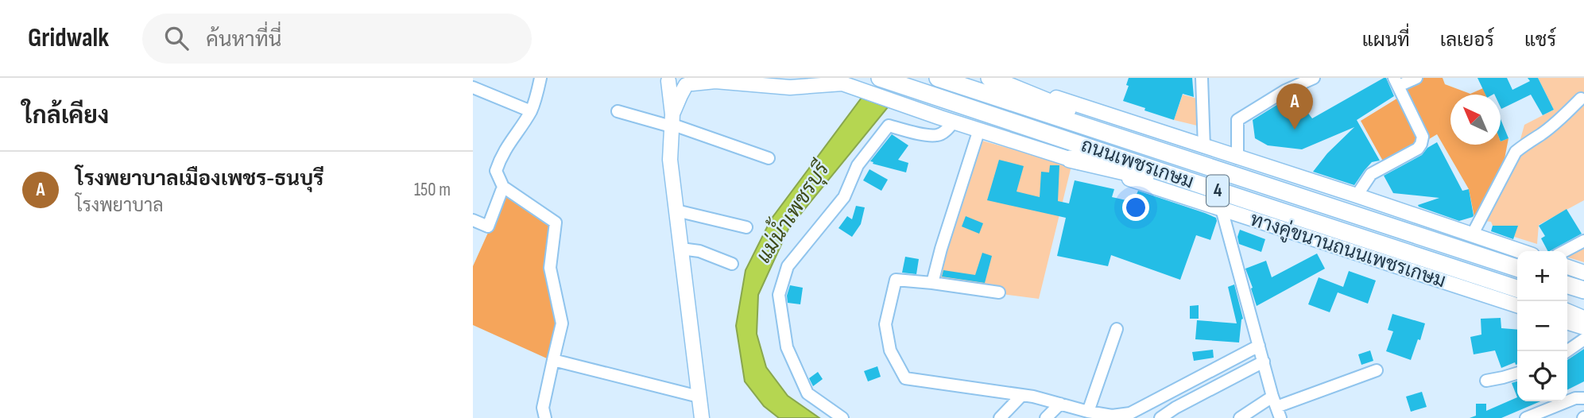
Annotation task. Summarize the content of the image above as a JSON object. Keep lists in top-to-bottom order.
{
  "streets": {
    "highway": ["ถนนเพชรเกษม", "4"],
    "main road": ["ทางคู่ขนานถนนเพชรเกษม"]
  },
  "water": ["แม่น้ำเพชรบุรี"],
  "north": "top left",
  "page": {
    "header": "Gridwalk",
    "search": "ค้นหาที่นี่",
    "nav": ["แผนที่", "เลเยอร์", "แชร์"],
    "heading": "ใกล้เคียง",
    "pins": "A",
    "list": [
      {
        "mark": "A",
        "name": "โรงพยาบาลเมืองเพชร-ธนบุรี",
        "note": "โรงพยาบาล",
        "value": "150 m"
      }
    ],
    "map_buttons": ["+", "−"]
  }
}
